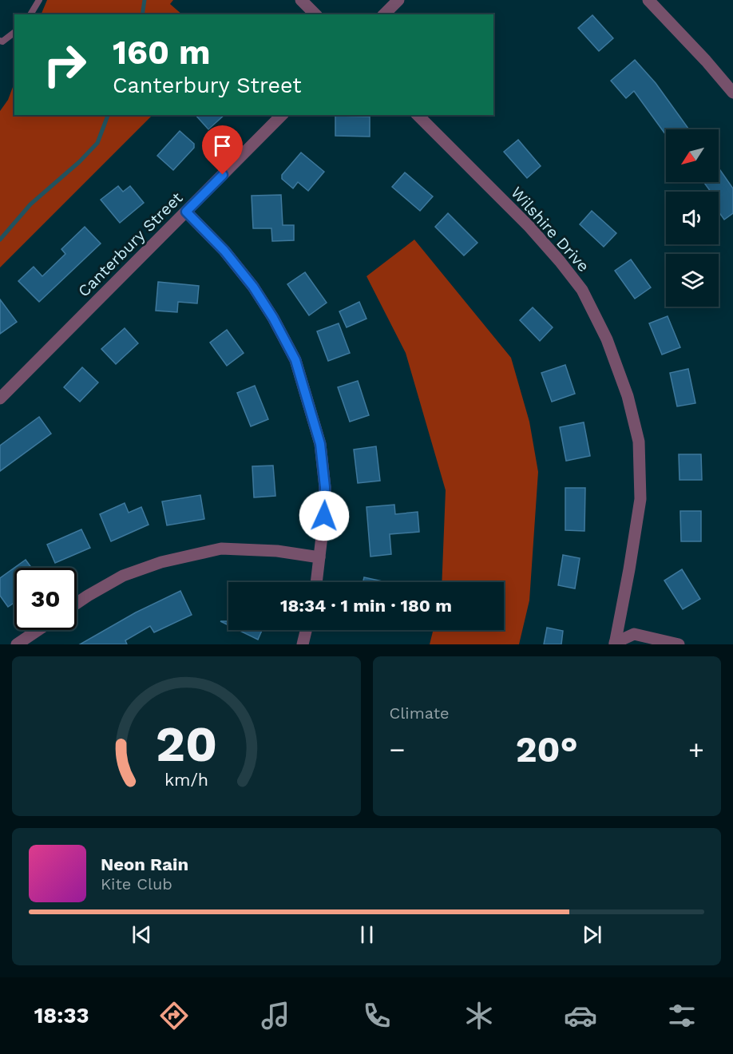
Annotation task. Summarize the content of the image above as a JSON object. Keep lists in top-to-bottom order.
{
  "streets": {
    "street": ["Wilshire Drive", "Canterbury Street"]
  },
  "north": "bottom left",
  "page": {
    "turn": ["160 m", "Canterbury Street"],
    "limit": "30",
    "trip": "18:34 · 1 min · 180 m",
    "tile": "Climate",
    "heat": ["−", "20°", "+"],
    "song": ["Neon Rain", "Kite Club"],
    "tabs": "18:33",
    "gauge": ["20", "km/h"]
  }
}
